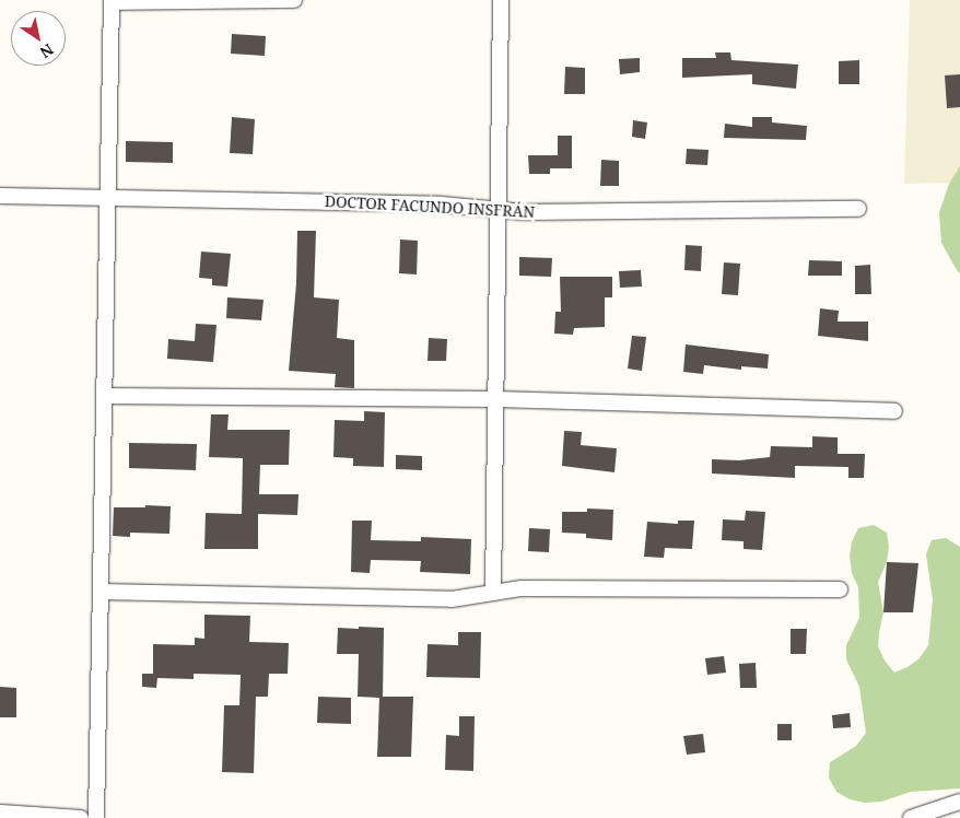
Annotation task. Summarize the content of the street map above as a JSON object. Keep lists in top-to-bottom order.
{
  "streets": {
    "street": ["DOCTOR FACUNDO INSFRÁN"]
  },
  "north": "bottom right"
}
